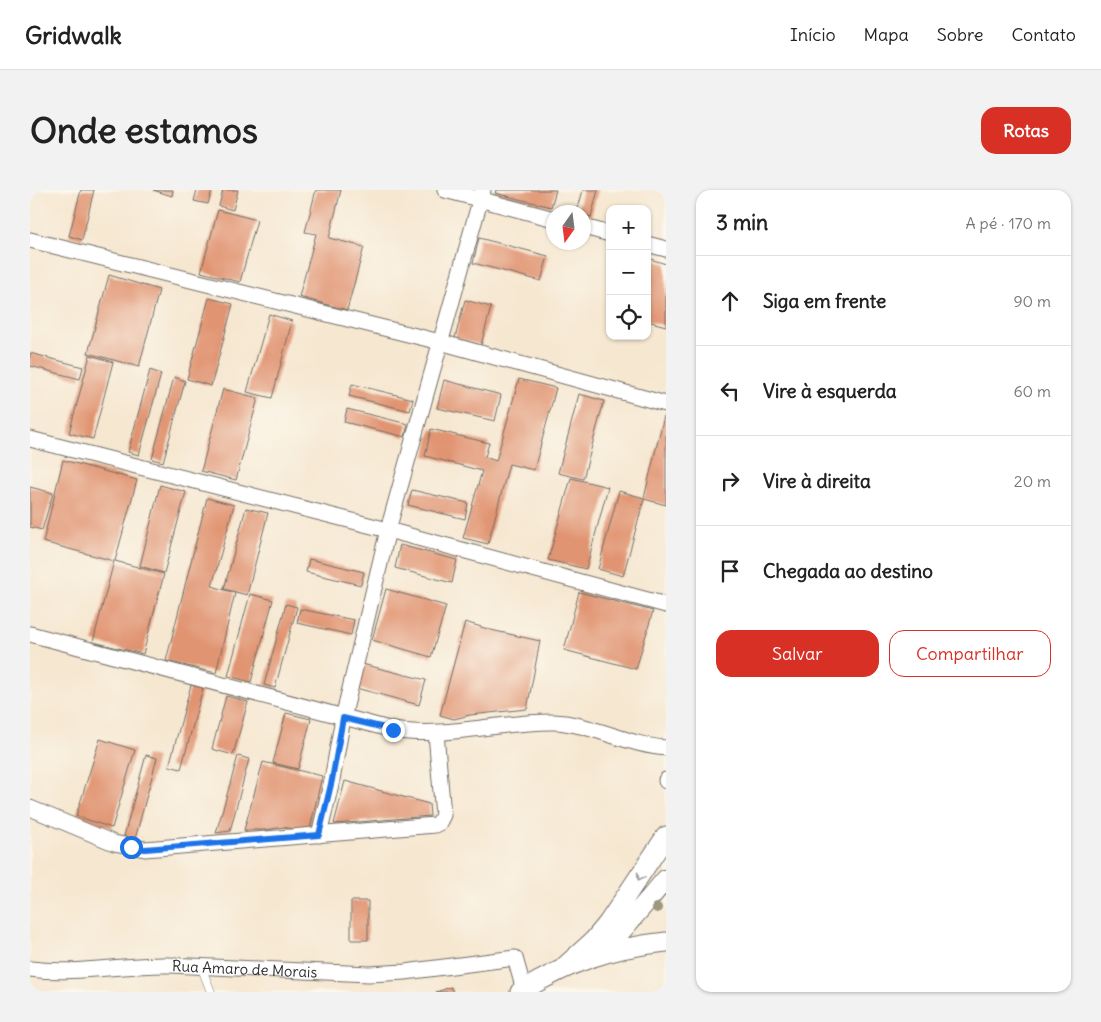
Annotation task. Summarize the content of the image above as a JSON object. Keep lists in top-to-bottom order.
{
  "streets": {
    "street": ["Rua Amaro de Morais"]
  },
  "north": "bottom",
  "page": {
    "header": "Gridwalk",
    "nav": [
      "Início",
      "Mapa",
      "Sobre",
      "Contato"
    ],
    "buttons": [
      "Rotas",
      ["Salvar", "Compartilhar"]
    ],
    "title": "Onde estamos",
    "heading": ["3 min", "A pé · 170 m"],
    "map_buttons": ["+", "−"],
    "list": [
      ["Siga em frente", "90 m"],
      ["Vire à esquerda", "60 m"],
      ["Vire à direita", "20 m"],
      "Chegada ao destino"
    ]
  }
}
